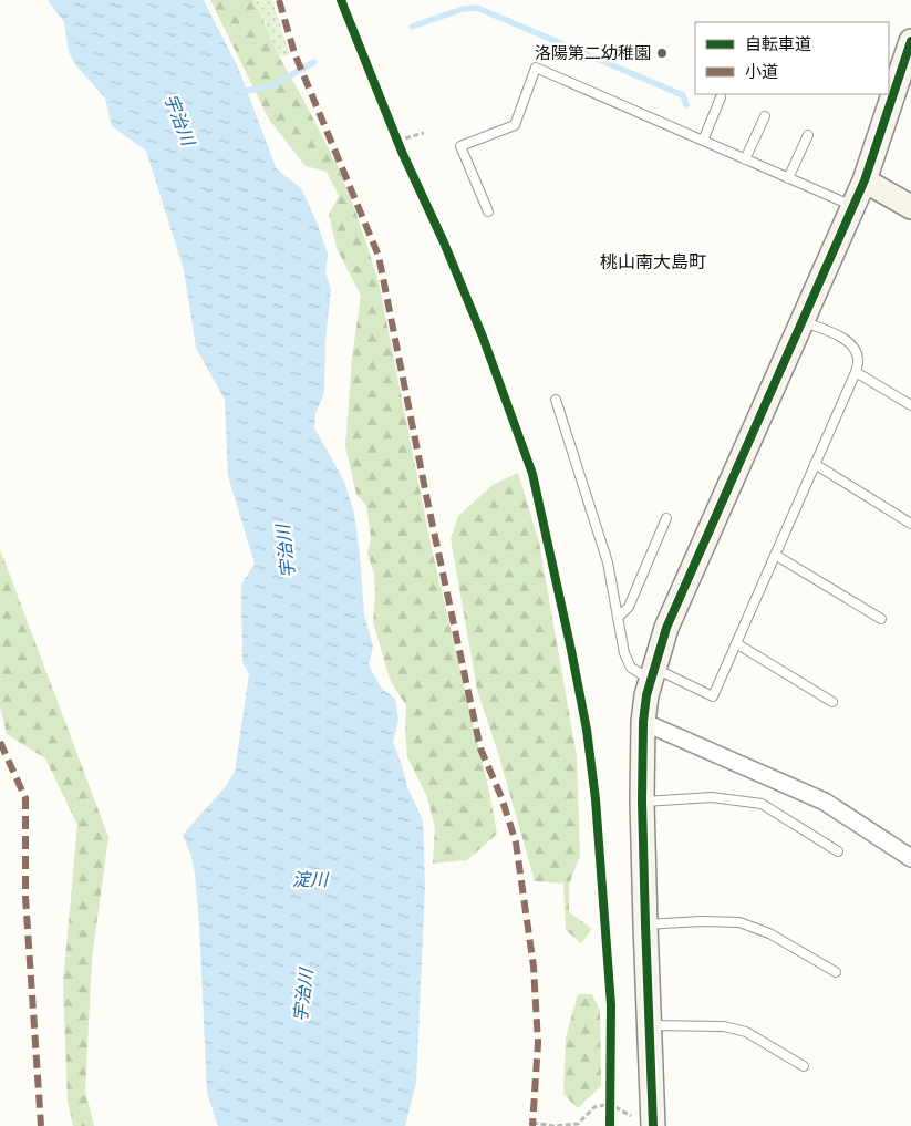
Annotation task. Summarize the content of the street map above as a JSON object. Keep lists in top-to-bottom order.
{
  "districts": ["桃山南大島町"],
  "water": ["宇治川", "淀川"],
  "places": ["洛陽第二幼稚園"],
  "legend": ["自転車道", "小道"]
}
